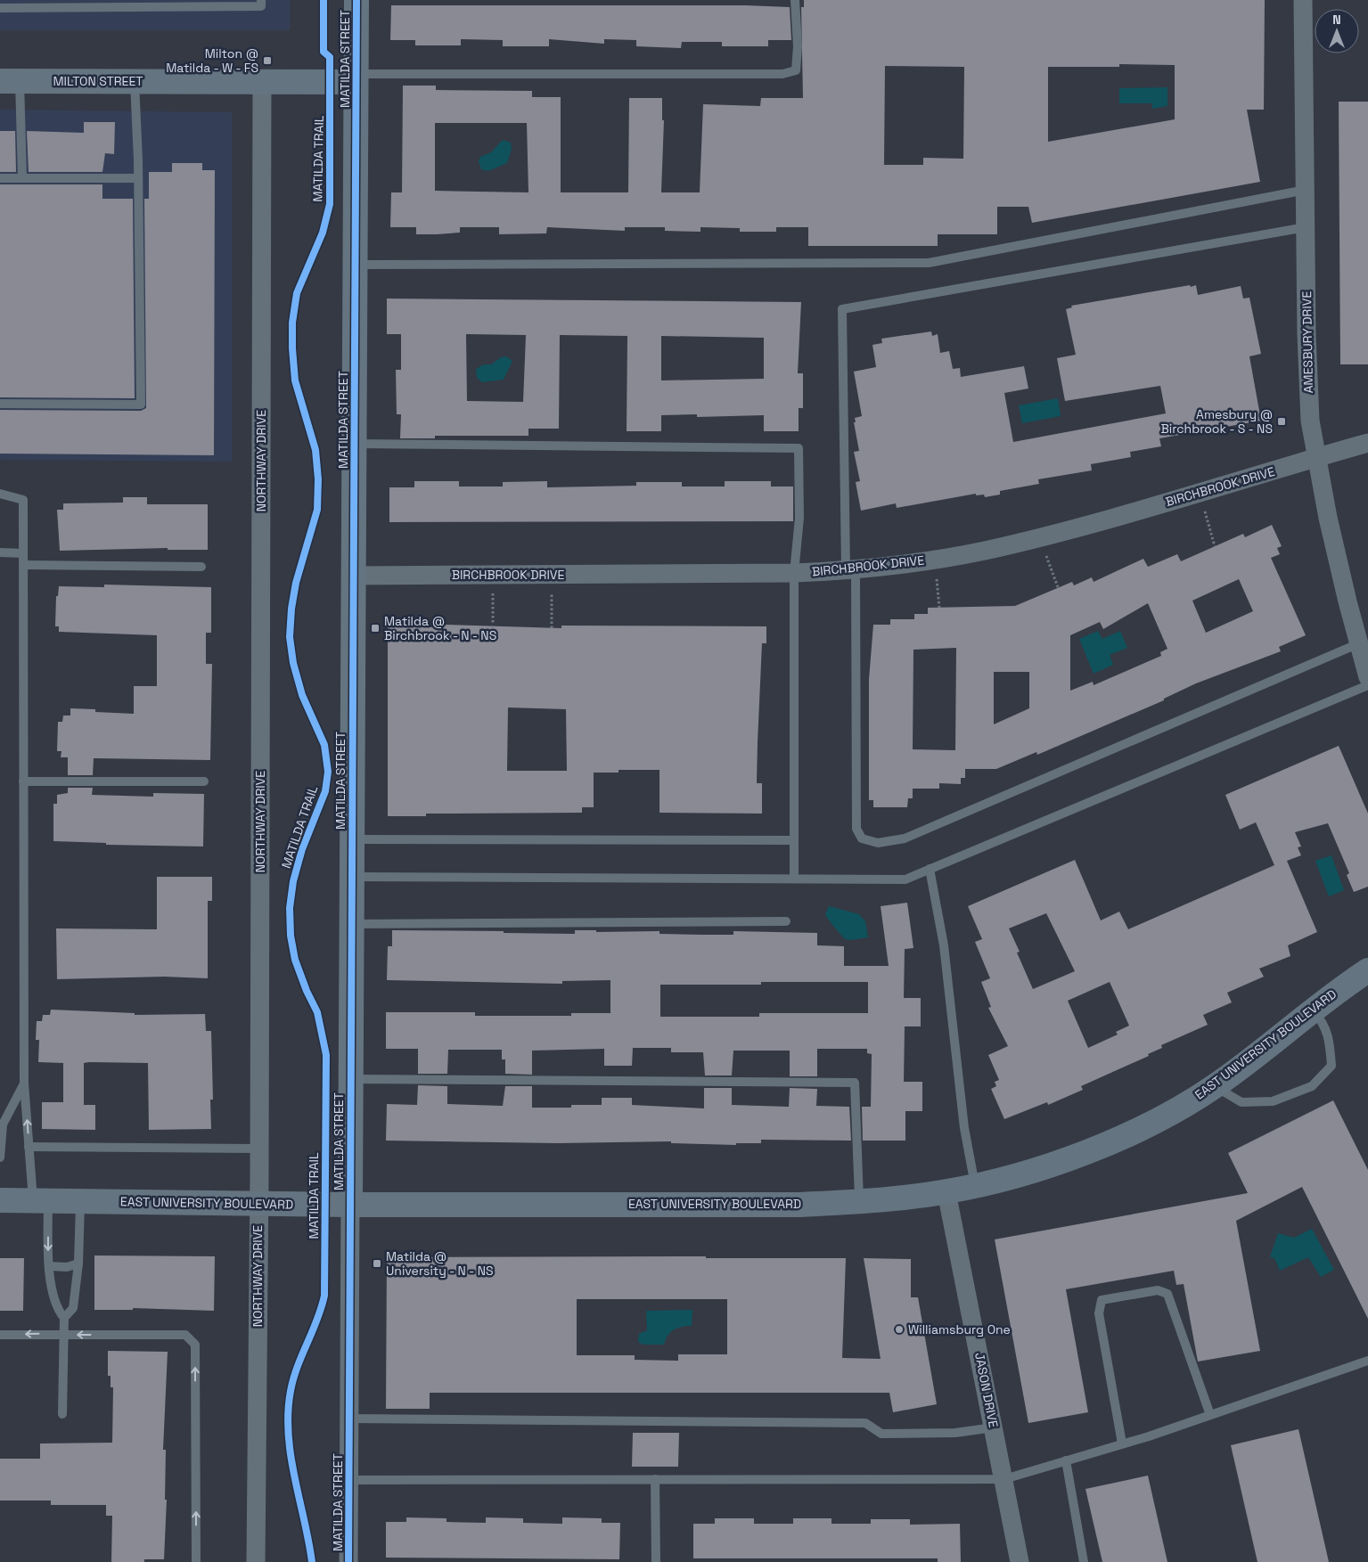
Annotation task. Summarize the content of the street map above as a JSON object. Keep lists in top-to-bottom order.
{
  "streets": {
    "street": [
      "MATILDA STREET",
      "MILTON STREET",
      "AMESBURY DRIVE",
      "NORTHWAY DRIVE",
      "BIRCHBROOK DRIVE",
      "EAST UNIVERSITY BOULEVARD",
      "JASON DRIVE"
    ],
    "cycle path": ["MATILDA TRAIL"]
  },
  "crossings": [
    ["MATILDA STREET", "MILTON STREET"],
    ["MATILDA STREET", "BIRCHBROOK DRIVE"],
    ["MATILDA STREET", "EAST UNIVERSITY BOULEVARD"],
    ["MILTON STREET", "NORTHWAY DRIVE"],
    ["AMESBURY DRIVE", "BIRCHBROOK DRIVE"],
    ["NORTHWAY DRIVE", "EAST UNIVERSITY BOULEVARD"],
    ["EAST UNIVERSITY BOULEVARD", "JASON DRIVE"]
  ],
  "places": {
    "transit": [
      "Milton @ Matilda - W - FS",
      "Amesbury @ Birchbrook - S - NS",
      "Matilda @ Birchbrook - N - NS",
      "Matilda @ University - N - NS"
    ],
    "other": ["Williamsburg One"]
  },
  "north": "top"
}
